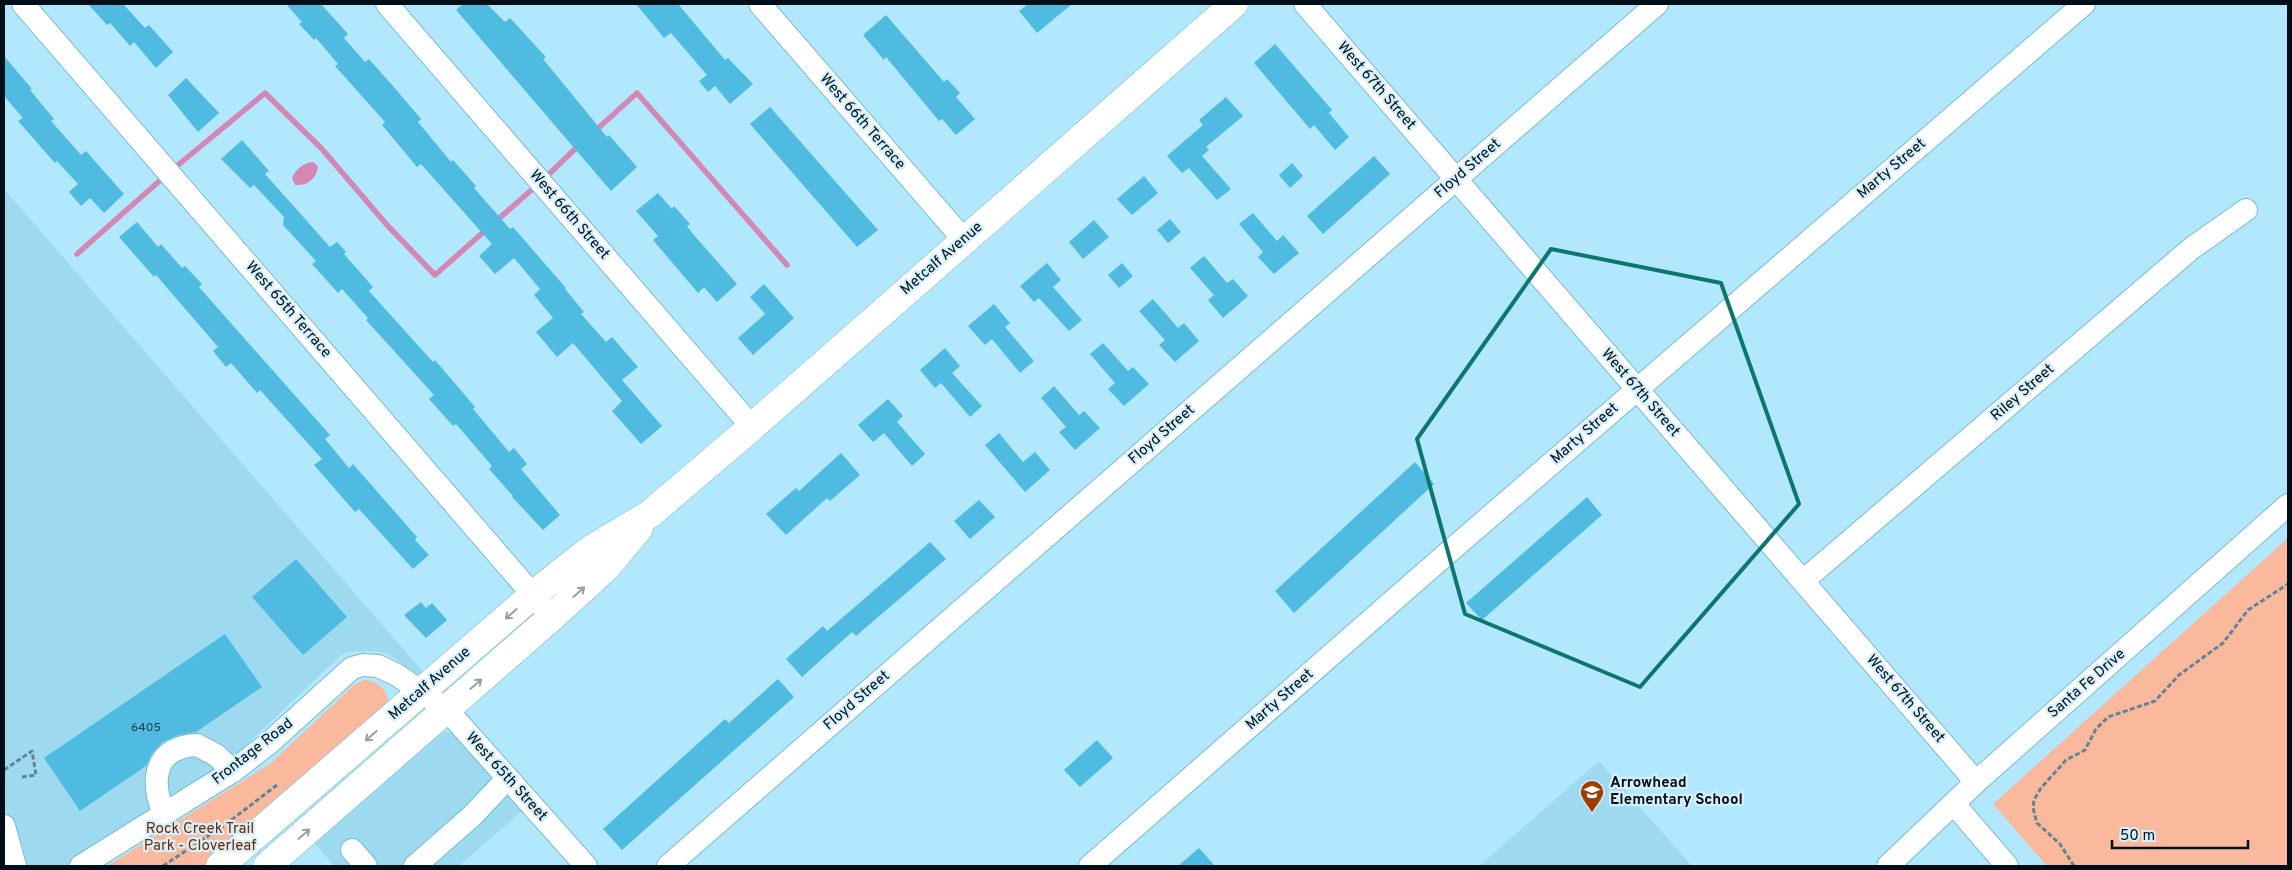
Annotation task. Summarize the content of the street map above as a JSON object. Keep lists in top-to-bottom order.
{
  "streets": {
    "main road": ["Metcalf Avenue"],
    "street": [
      "West 67th Street",
      "West 66th Terrace",
      "Floyd Street",
      "Marty Street",
      "West 66th Street",
      "West 65th Terrace",
      "Riley Street",
      "Santa Fe Drive",
      "Frontage Road",
      "West 65th Street"
    ]
  },
  "crossings": [
    ["West 67th Street", "Floyd Street"],
    ["West 67th Street", "Marty Street"],
    ["West 67th Street", "Riley Street"],
    ["West 67th Street", "Santa Fe Drive"],
    ["West 66th Terrace", "Metcalf Avenue"],
    ["West 66th Street", "Metcalf Avenue"],
    ["Metcalf Avenue", "West 65th Terrace"],
    ["Metcalf Avenue", "Frontage Road"],
    ["Metcalf Avenue", "West 65th Street"],
    ["Frontage Road", "West 65th Street"]
  ],
  "parks": ["Rock Creek Trail Park - Cloverleaf"],
  "places": {
    "school or university": ["Arrowhead Elementary School"]
  },
  "house_numbers": ["6405"],
  "scale_bar": "50 m"
}
